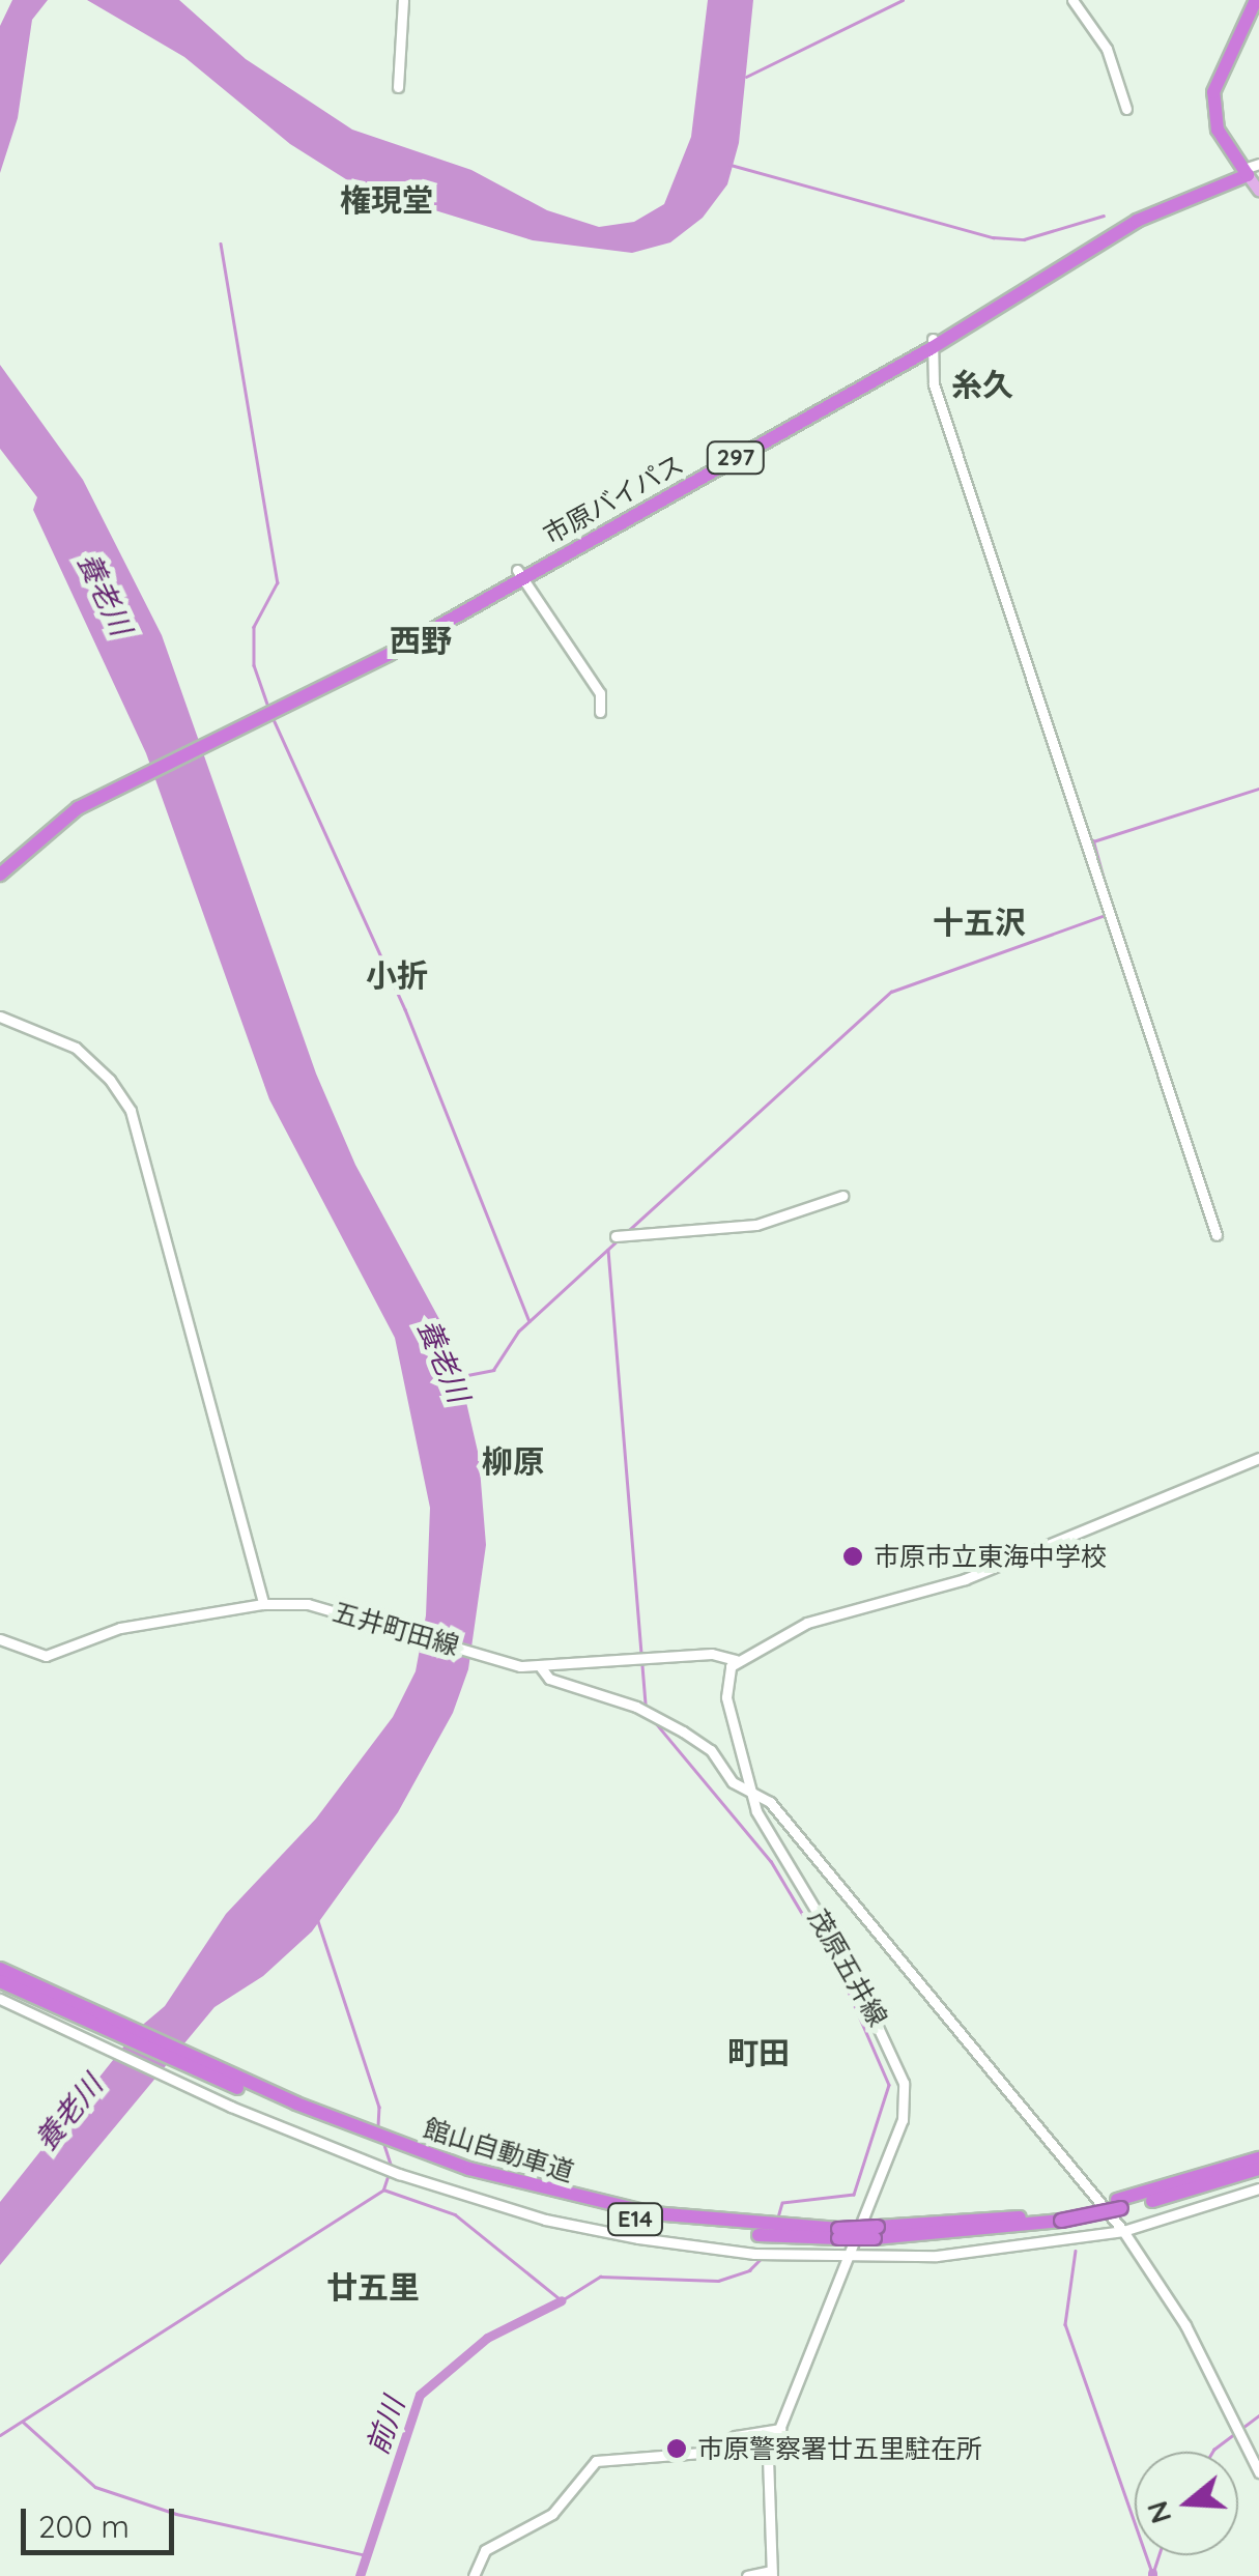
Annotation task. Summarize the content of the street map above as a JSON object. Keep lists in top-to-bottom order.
{
  "streets": {
    "highway": [
      "297",
      "市原バイパス",
      "館山自動車道",
      "E14"
    ],
    "street": ["五井町田線", "茂原五井線"]
  },
  "crossings": [
    ["五井町田線", "茂原五井線"]
  ],
  "districts": [
    "権現堂",
    "糸久",
    "西野",
    "十五沢",
    "小折",
    "柳原",
    "町田",
    "廿五里"
  ],
  "water": ["養老川", "前川"],
  "places": ["市原市立東海中学校", "市原警察署廿五里駐在所"],
  "scale_bar": "200 m",
  "north": "left"
}
